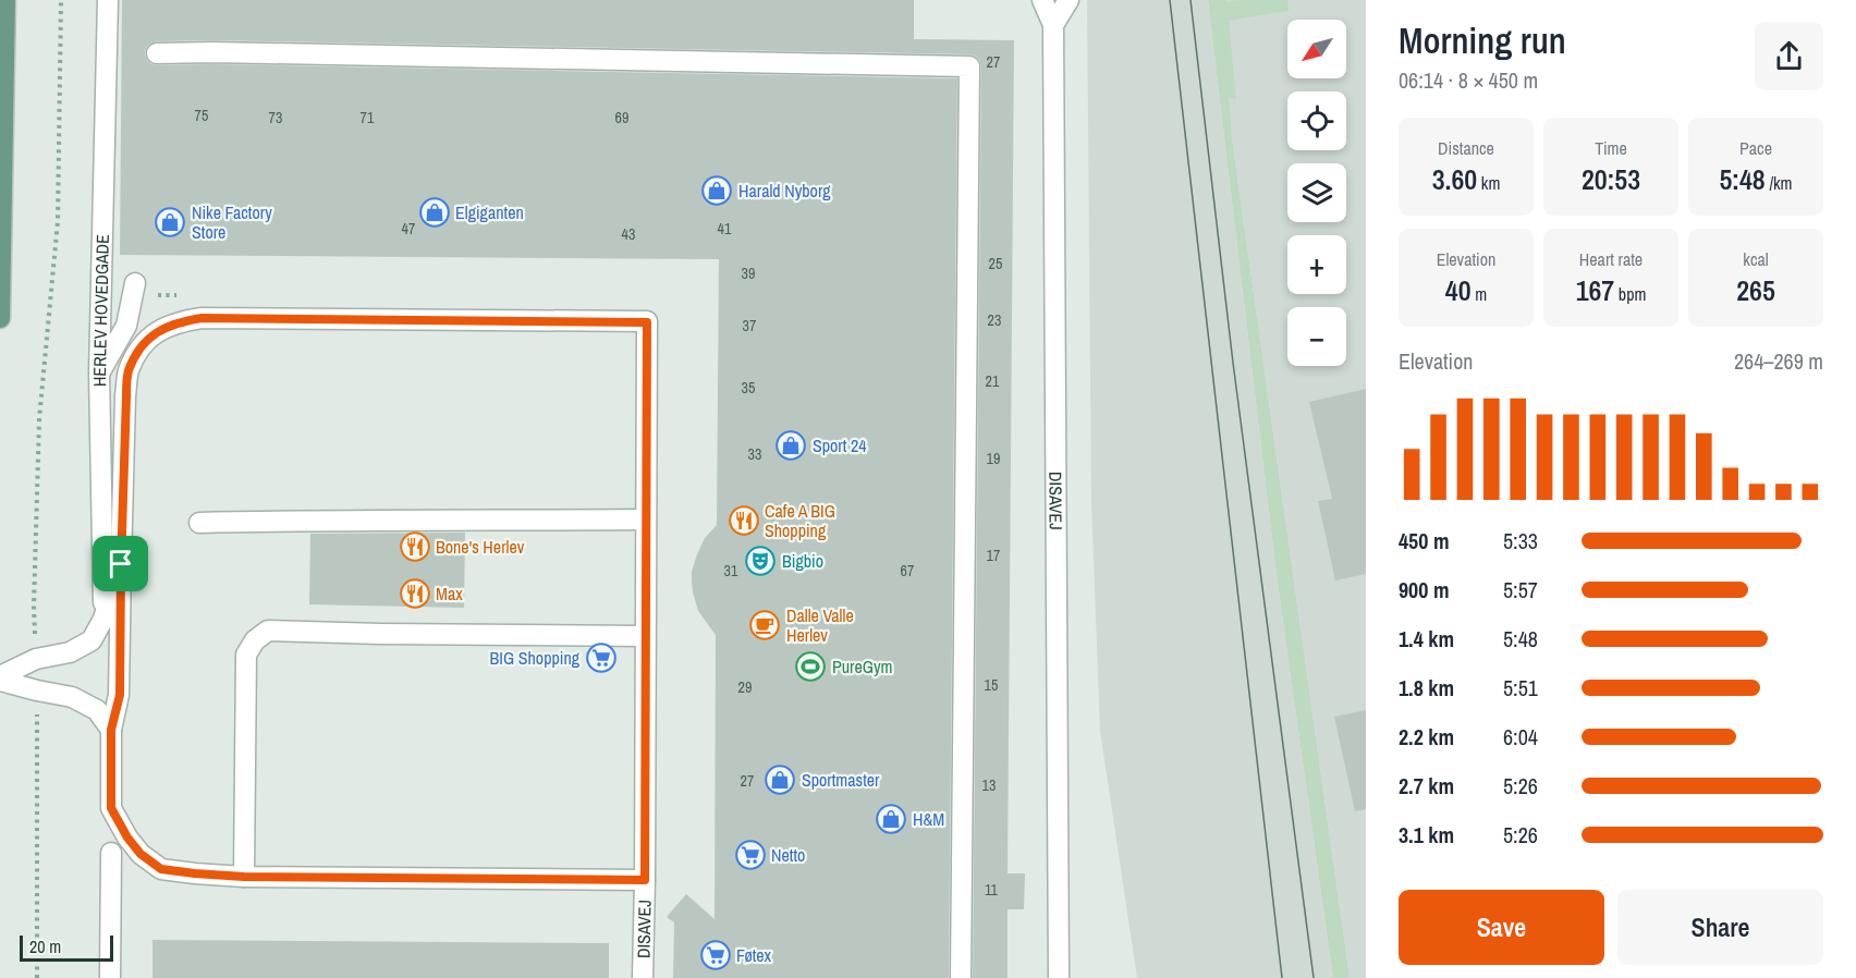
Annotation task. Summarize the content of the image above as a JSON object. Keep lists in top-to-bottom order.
{
  "streets": {
    "lane": ["HERLEV HOVEDGADE", "DISAVEJ"]
  },
  "crossings": [
    ["HERLEV HOVEDGADE", "DISAVEJ"]
  ],
  "places": {
    "shop": [
      "Harald Nyborg",
      "Elgiganten",
      "Nike Factory Store",
      "Sport 24",
      "Sportmaster",
      "H&M"
    ],
    "restaurant": ["Cafe A BIG Shopping", "Bone's Herlev", "Max"],
    "theatre": ["Bigbio"],
    "cafe": ["Dalle Valle Herlev"],
    "supermarket": ["BIG Shopping", "Netto", "Føtex"],
    "sports": ["PureGym"]
  },
  "house_numbers": [
    "27",
    "75",
    "73",
    "71",
    "69",
    "47",
    "41",
    "43",
    "25",
    "39",
    "23",
    "37",
    "21",
    "35",
    "33",
    "19",
    "17",
    "31",
    "67",
    "15",
    "29",
    "27",
    "13",
    "11"
  ],
  "scale_bar": "20 m",
  "north": "bottom left",
  "page": {
    "heading": ["Morning run", "06:14 · 8 × 450 m"],
    "map_buttons": ["+", "−"],
    "stats": [
      ["Distance", "3.60 km"],
      ["Time", "20:53"],
      ["Pace", "5:48 /km"],
      ["Elevation", "40 m"],
      ["Heart rate", "167 bpm"],
      ["kcal", "265"]
    ],
    "chart": ["Elevation", "264–269 m"],
    "list": [
      {
        "name": "450 m",
        "note": "5:33"
      },
      {
        "name": "900 m",
        "note": "5:57"
      },
      {
        "name": "1.4 km",
        "note": "5:48"
      },
      {
        "name": "1.8 km",
        "note": "5:51"
      },
      {
        "name": "2.2 km",
        "note": "6:04"
      },
      {
        "name": "2.7 km",
        "note": "5:26"
      },
      {
        "name": "3.1 km",
        "note": "5:26"
      }
    ],
    "buttons": ["Save", "Share"],
    "scale": "20 m"
  }
}
